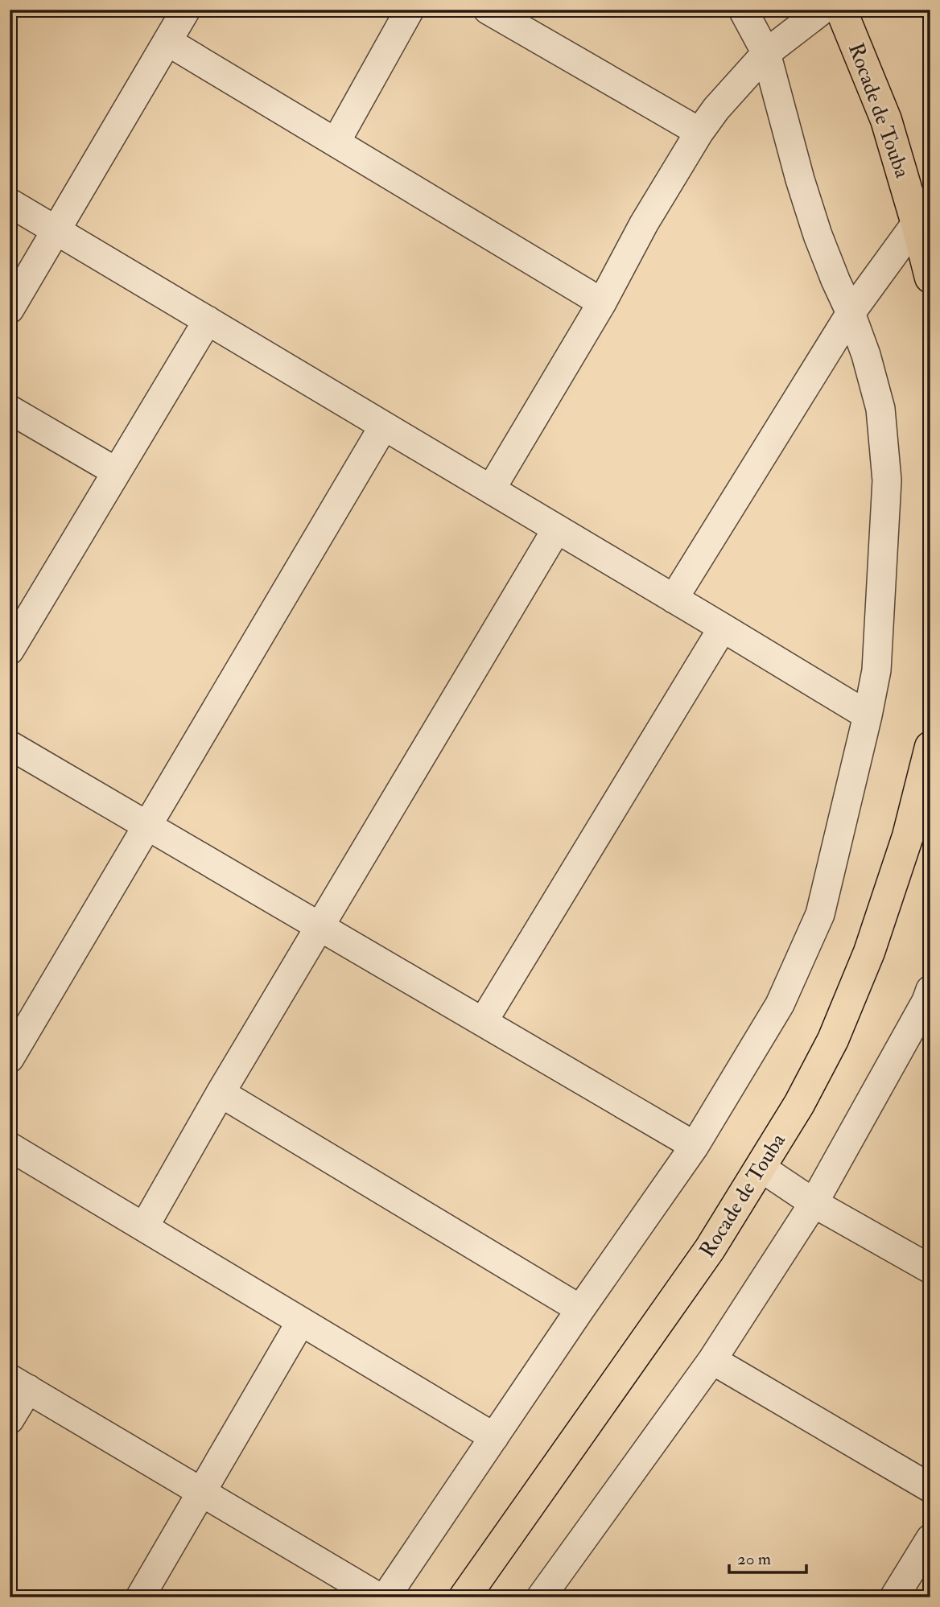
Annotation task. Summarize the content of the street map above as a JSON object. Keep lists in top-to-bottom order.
{
  "streets": {
    "main road": ["Rocade de Touba"]
  },
  "scale_bar": "20 m"
}
